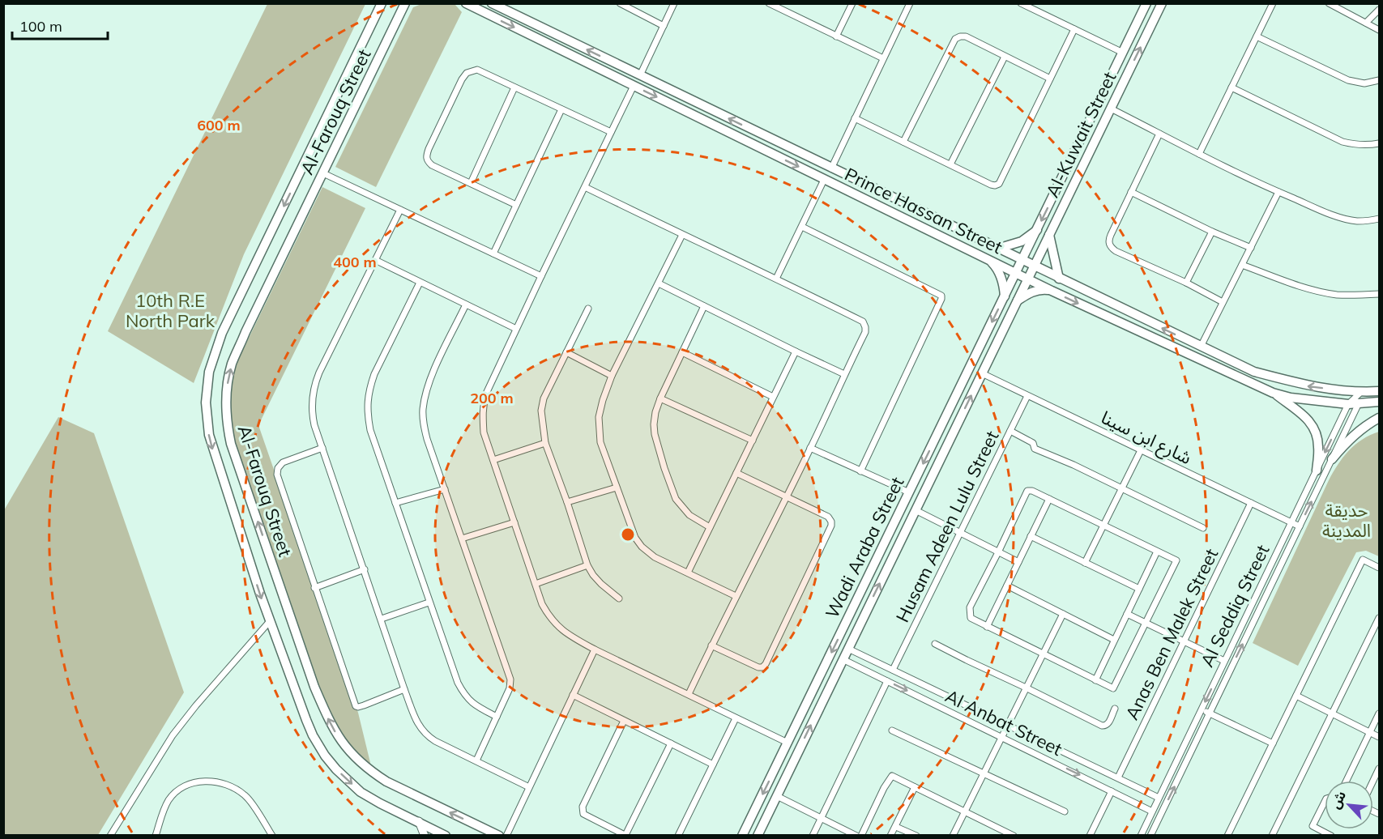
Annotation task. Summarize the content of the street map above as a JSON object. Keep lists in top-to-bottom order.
{
  "streets": {
    "main road": [
      "Al-Farouq Street",
      "Al-Kuwait Street",
      "Prince Hassan Street",
      "Wadi Araba Street"
    ],
    "street": [
      "شارع ابن سينا",
      "Husam Adeen Lulu Street",
      "Al Seddiq Street",
      "Anas Ben Malek Street",
      "Al Anbat Street"
    ]
  },
  "crossings": [
    ["Al-Kuwait Street", "Prince Hassan Street"],
    ["Al-Kuwait Street", "Wadi Araba Street"],
    ["Prince Hassan Street", "Wadi Araba Street"],
    ["Prince Hassan Street", "Al Seddiq Street"],
    ["شارع ابن سينا", "Husam Adeen Lulu Street"],
    ["شارع ابن سينا", "Wadi Araba Street"],
    ["شارع ابن سينا", "Al Seddiq Street"],
    ["شارع ابن سينا", "Anas Ben Malek Street"],
    ["Husam Adeen Lulu Street", "Al Anbat Street"],
    ["Wadi Araba Street", "Al Anbat Street"],
    ["Al Seddiq Street", "Al Anbat Street"],
    ["Anas Ben Malek Street", "Al Anbat Street"]
  ],
  "parks": ["10th R.E North Park", "حديقة المدينة"],
  "scale_bar": "100 m",
  "north": "top left",
  "rings": ["600 m", "400 m", "200 m"]
}
